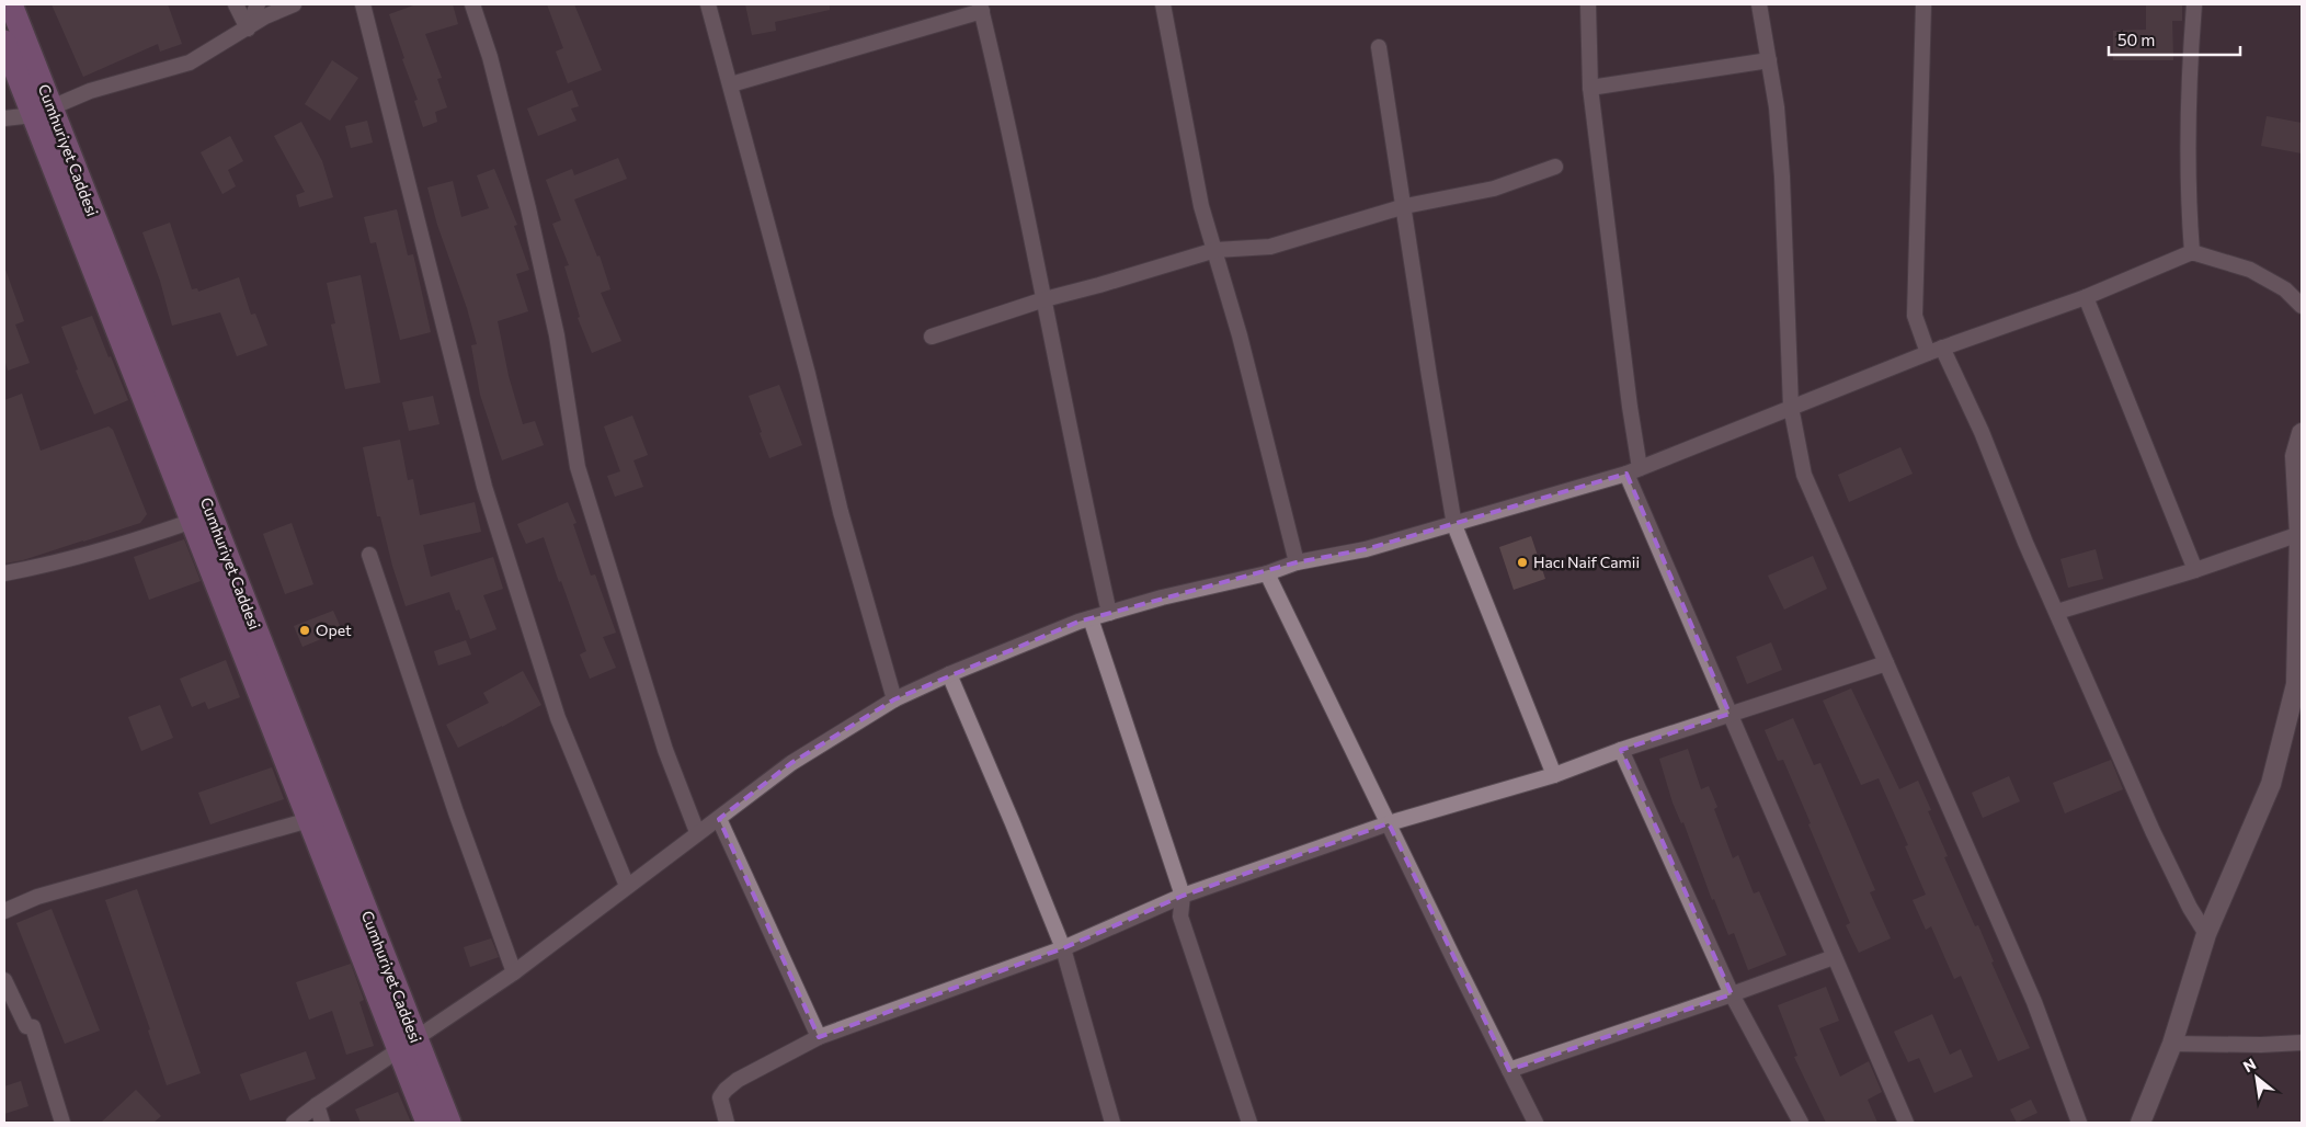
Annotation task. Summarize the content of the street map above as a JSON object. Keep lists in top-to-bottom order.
{
  "streets": {
    "main road": ["Cumhuriyet Caddesi"]
  },
  "places": ["Hacı Naif Camii", "Opet"],
  "scale_bar": "50 m",
  "north": "top left"
}
